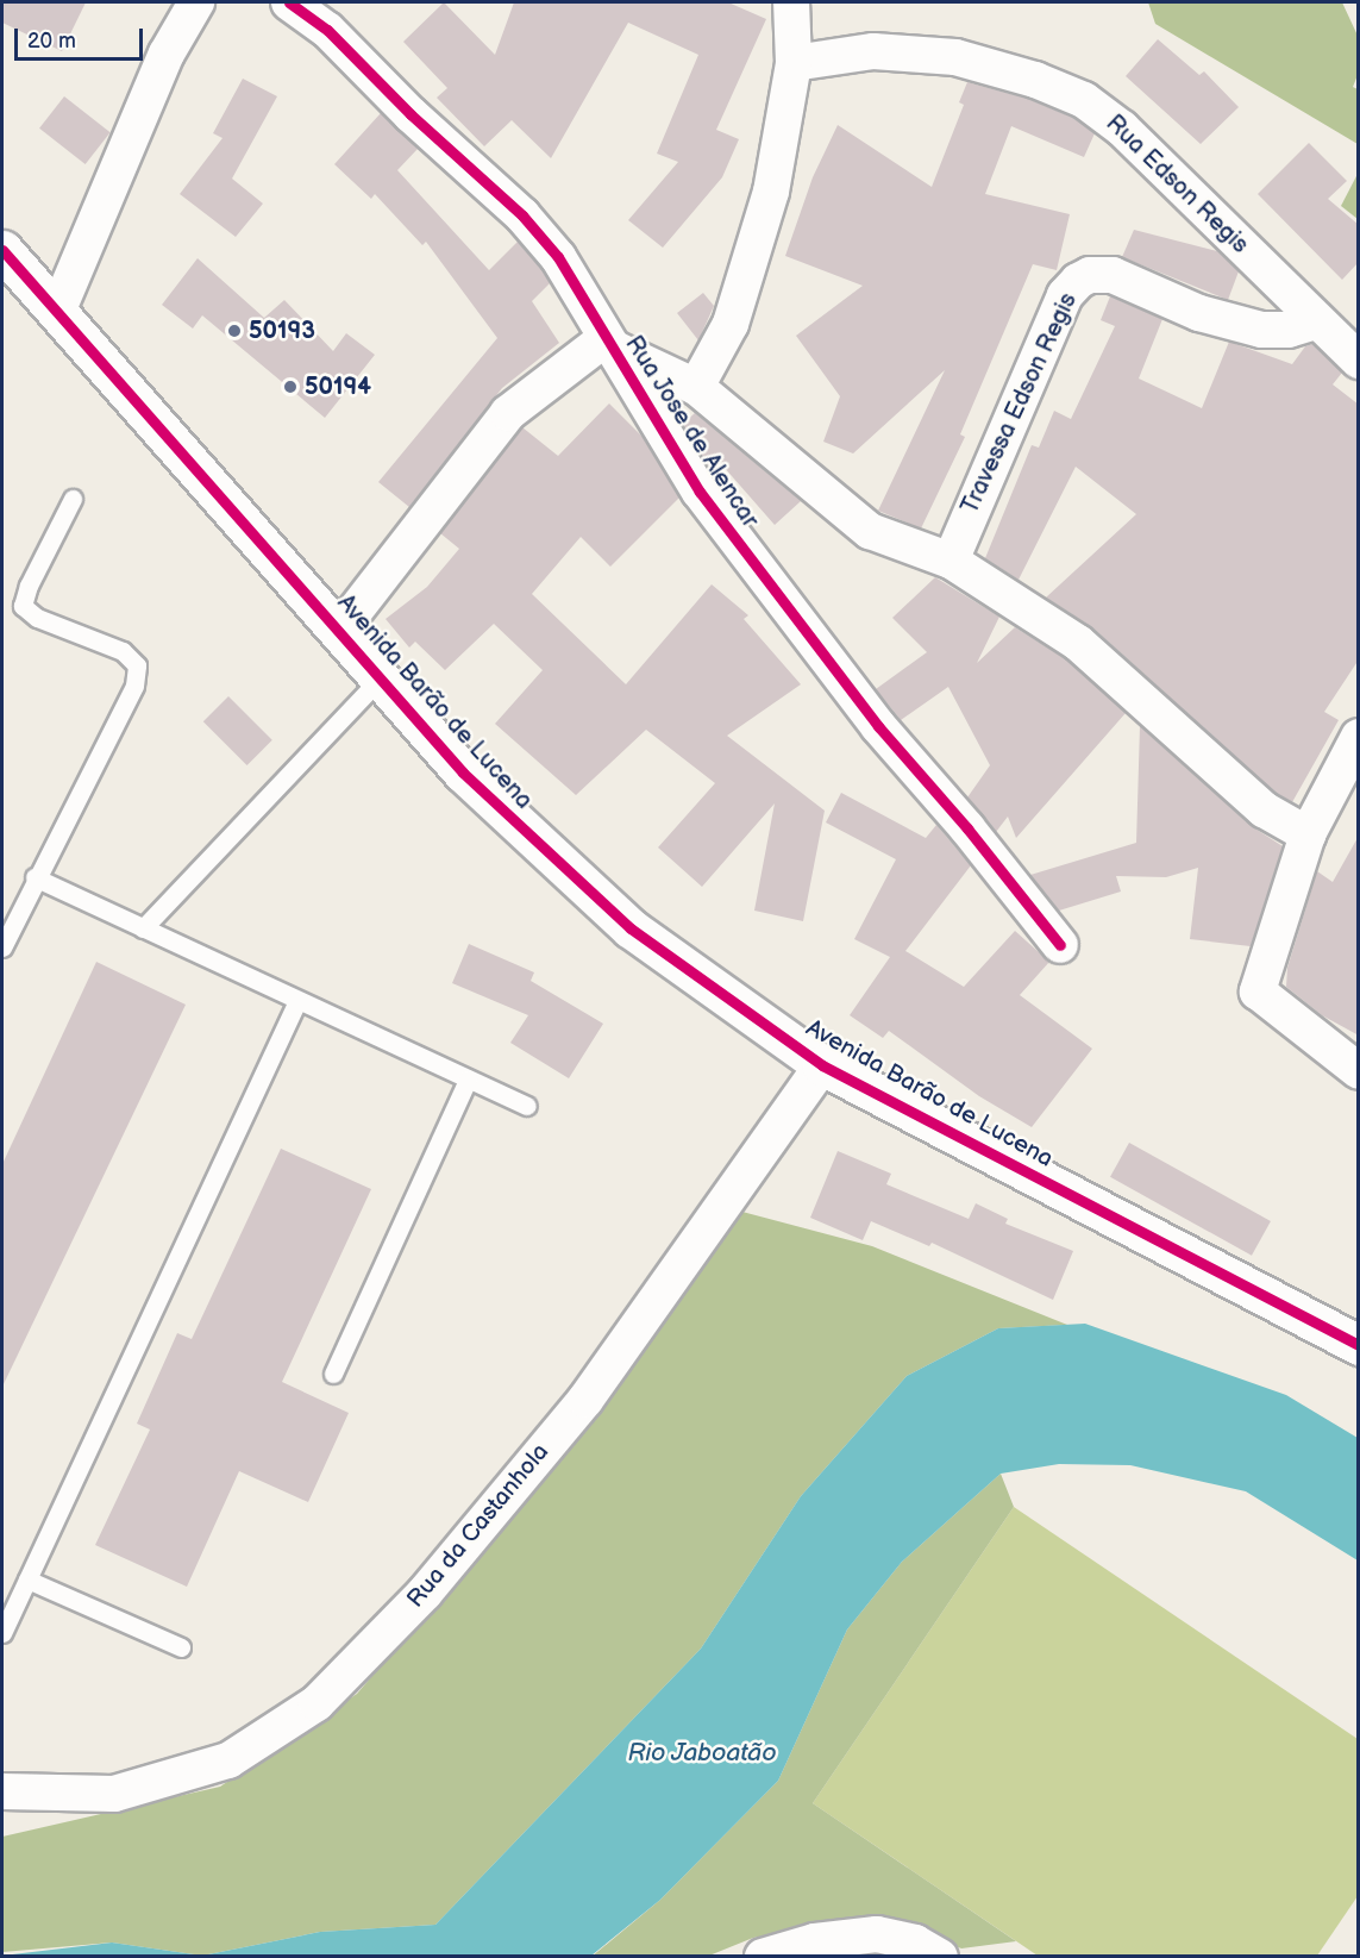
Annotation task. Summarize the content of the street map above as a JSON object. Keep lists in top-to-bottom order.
{
  "streets": {
    "main road": ["Avenida Barão de Lucena"],
    "street": [
      "Rua Edson Regis",
      "Travessa Edson Regis",
      "Rua Jose de Alencar",
      "Rua da Castanhola"
    ]
  },
  "crossings": [
    ["Rua Edson Regis", "Travessa Edson Regis"],
    ["Avenida Barão de Lucena", "Rua da Castanhola"]
  ],
  "water": ["Rio Jaboatão"],
  "places": ["50193", "50194"],
  "scale_bar": "20 m"
}
